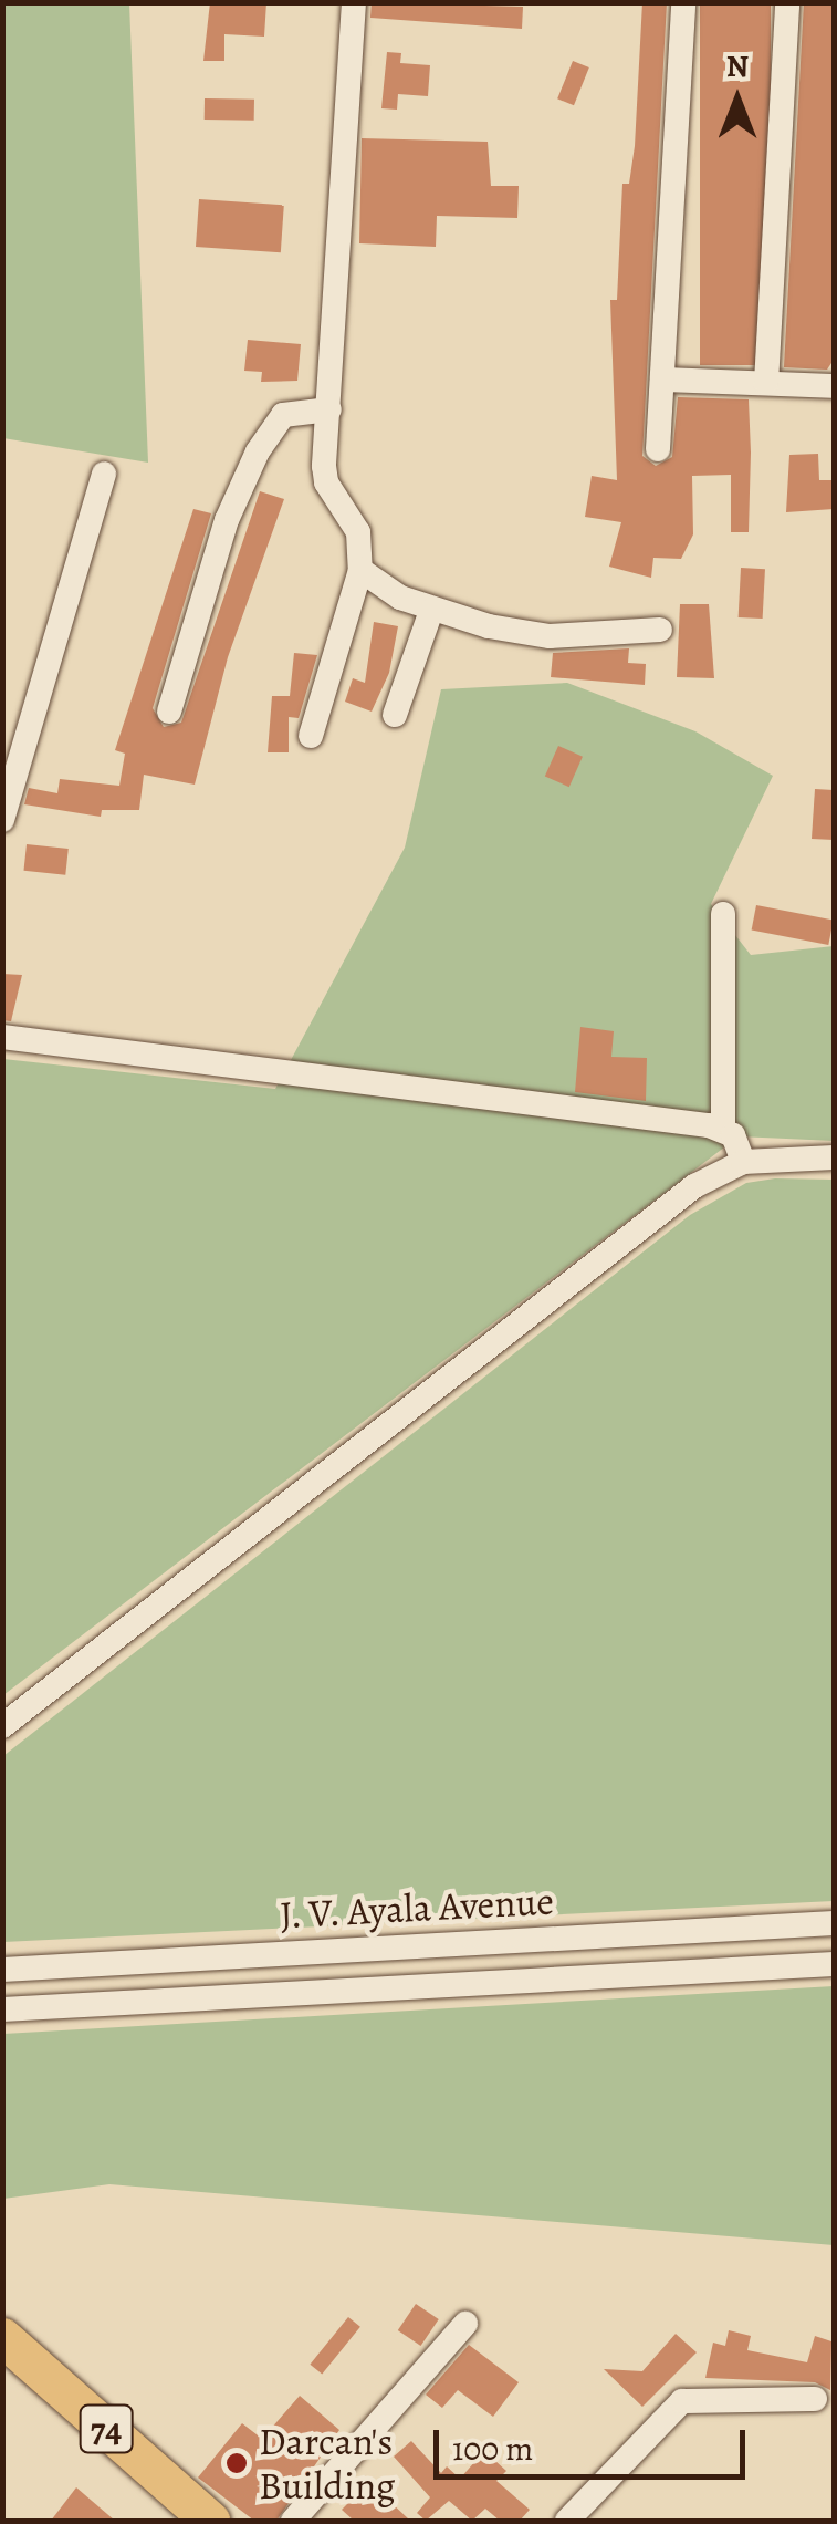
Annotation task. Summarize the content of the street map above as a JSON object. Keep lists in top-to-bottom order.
{
  "streets": {
    "highway": ["74"],
    "street": ["J. V. Ayala Avenue"]
  },
  "places": ["Darcan's Building"],
  "scale_bar": "100 m",
  "north": "top"
}
